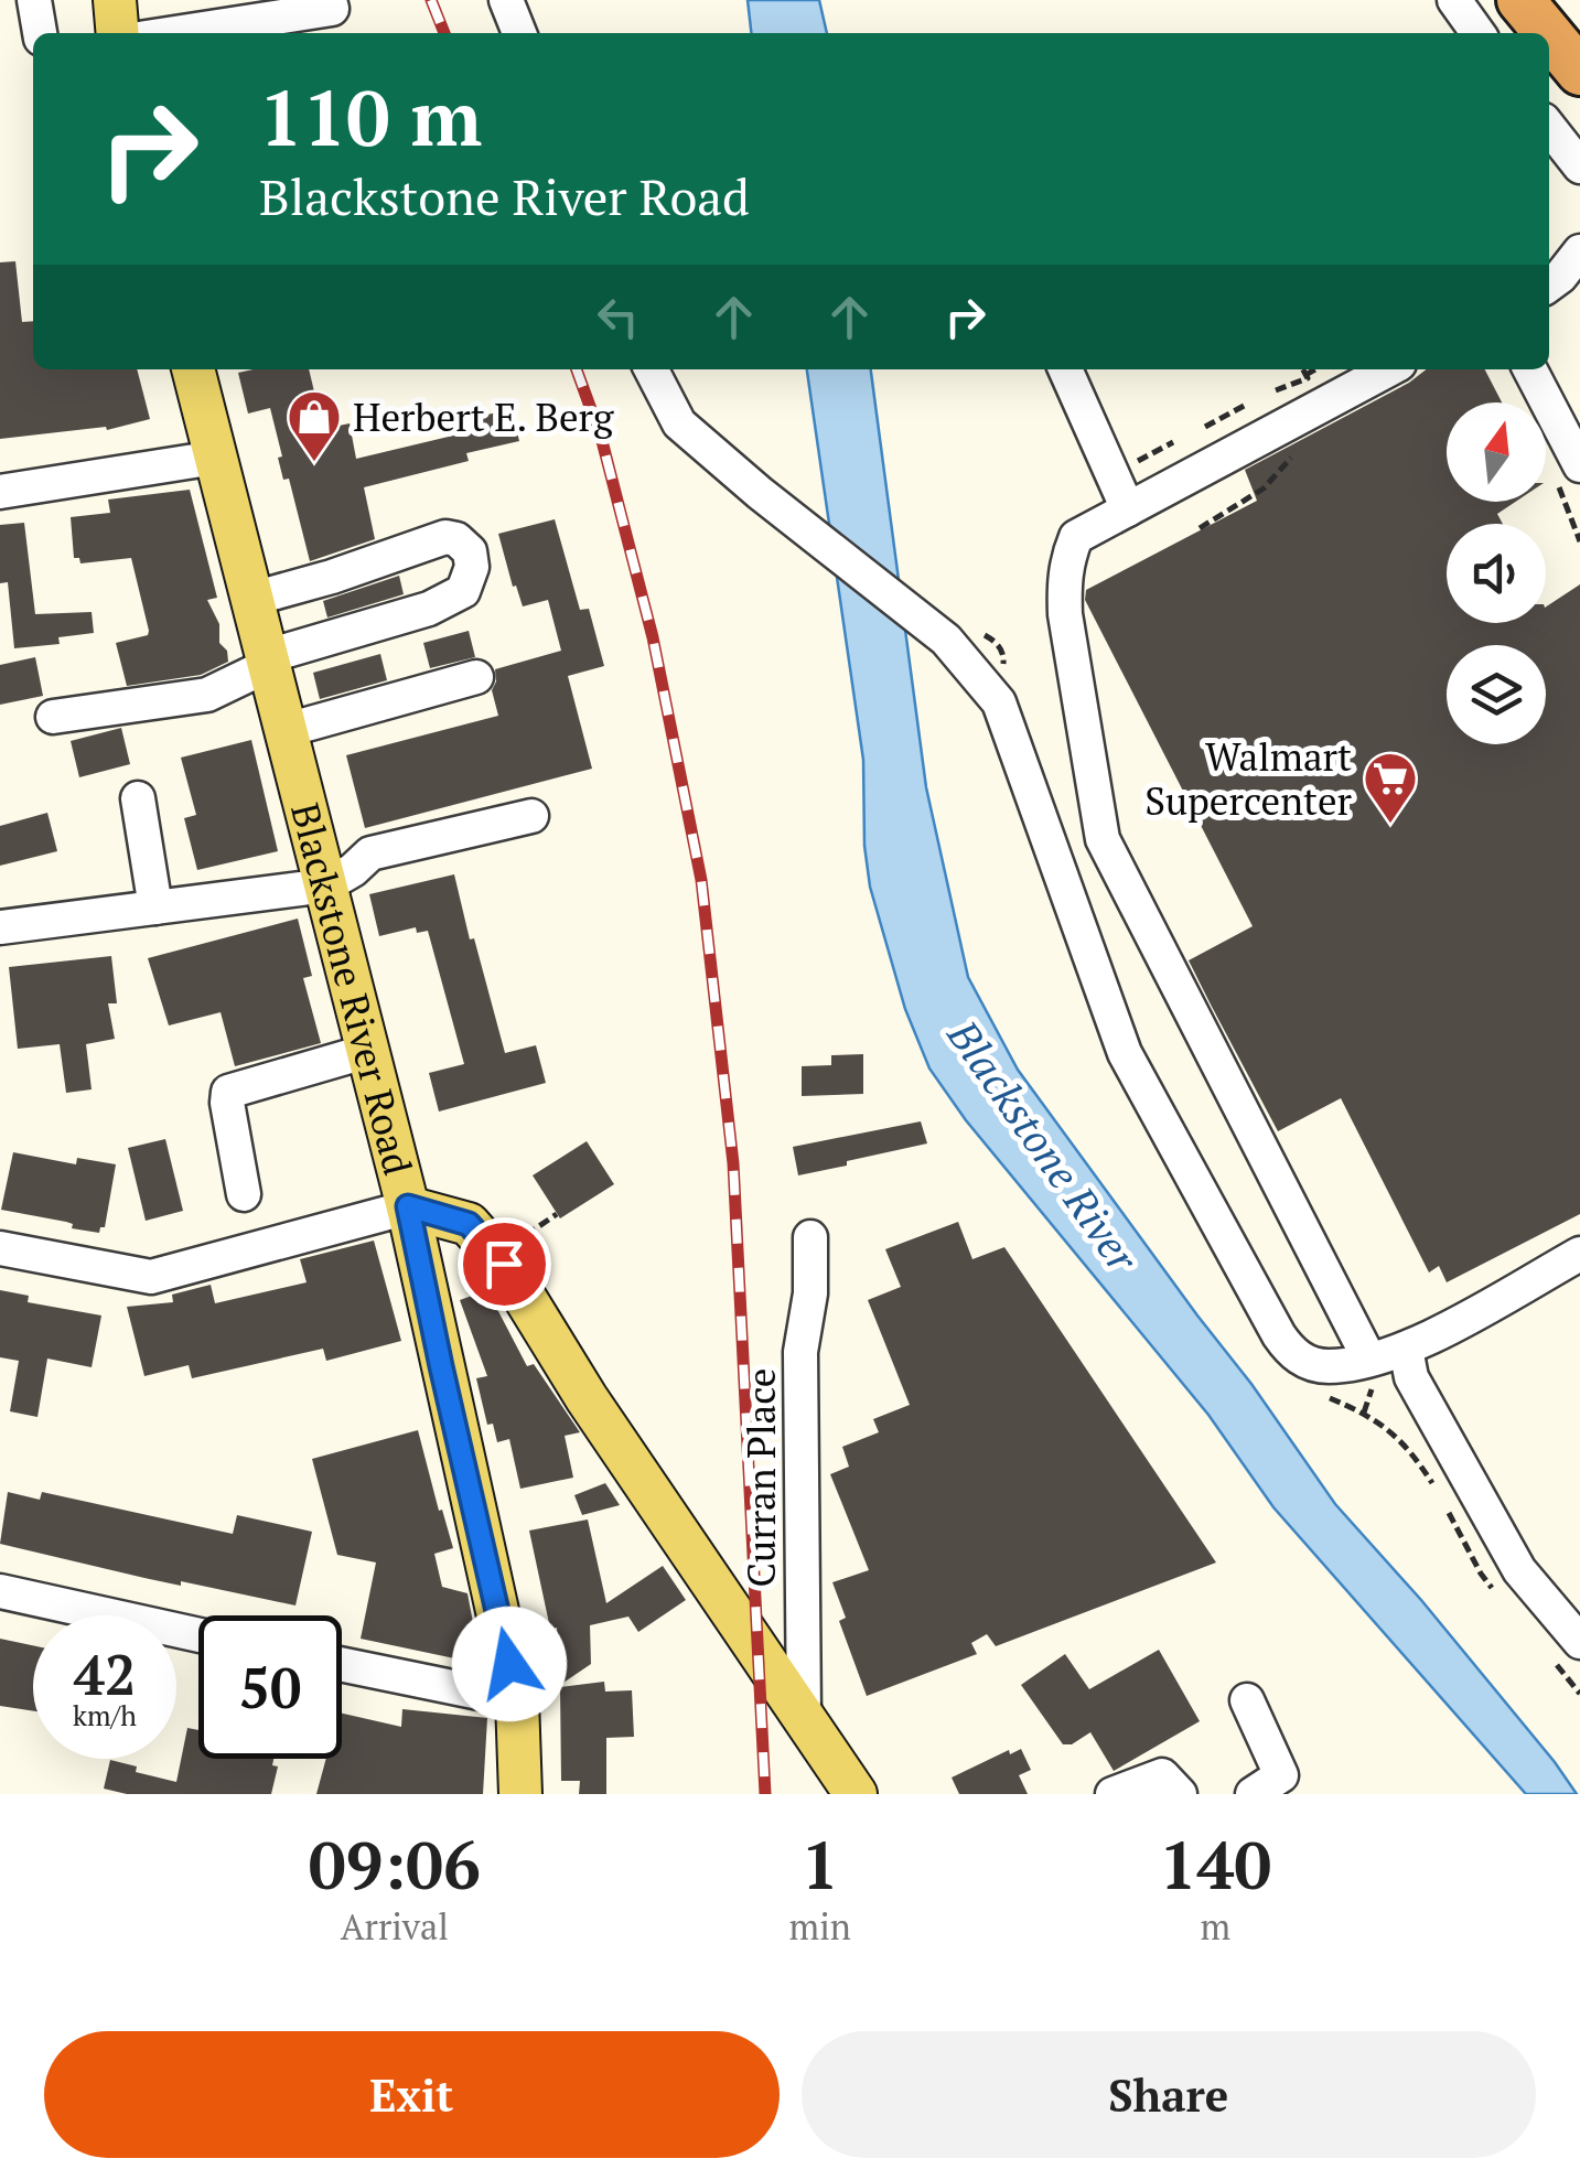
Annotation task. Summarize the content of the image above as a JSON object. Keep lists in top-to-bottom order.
{
  "streets": {
    "main road": ["Blackstone River Road"],
    "street": ["Curran Place"]
  },
  "crossings": [
    ["Blackstone River Road", "Curran Place"]
  ],
  "water": ["Blackstone River"],
  "places": {
    "shop": ["Herbert E. Berg"],
    "supermarket": ["Walmart Supercenter"]
  },
  "north": "top",
  "page": {
    "turn": ["110 m", "Blackstone River Road"],
    "speed": "42 km/h",
    "limit": "50",
    "eta": [
      "09:06",
      "Arrival",
      "1",
      "min",
      "140",
      "m"
    ],
    "buttons": ["Exit", "Share"]
  }
}
